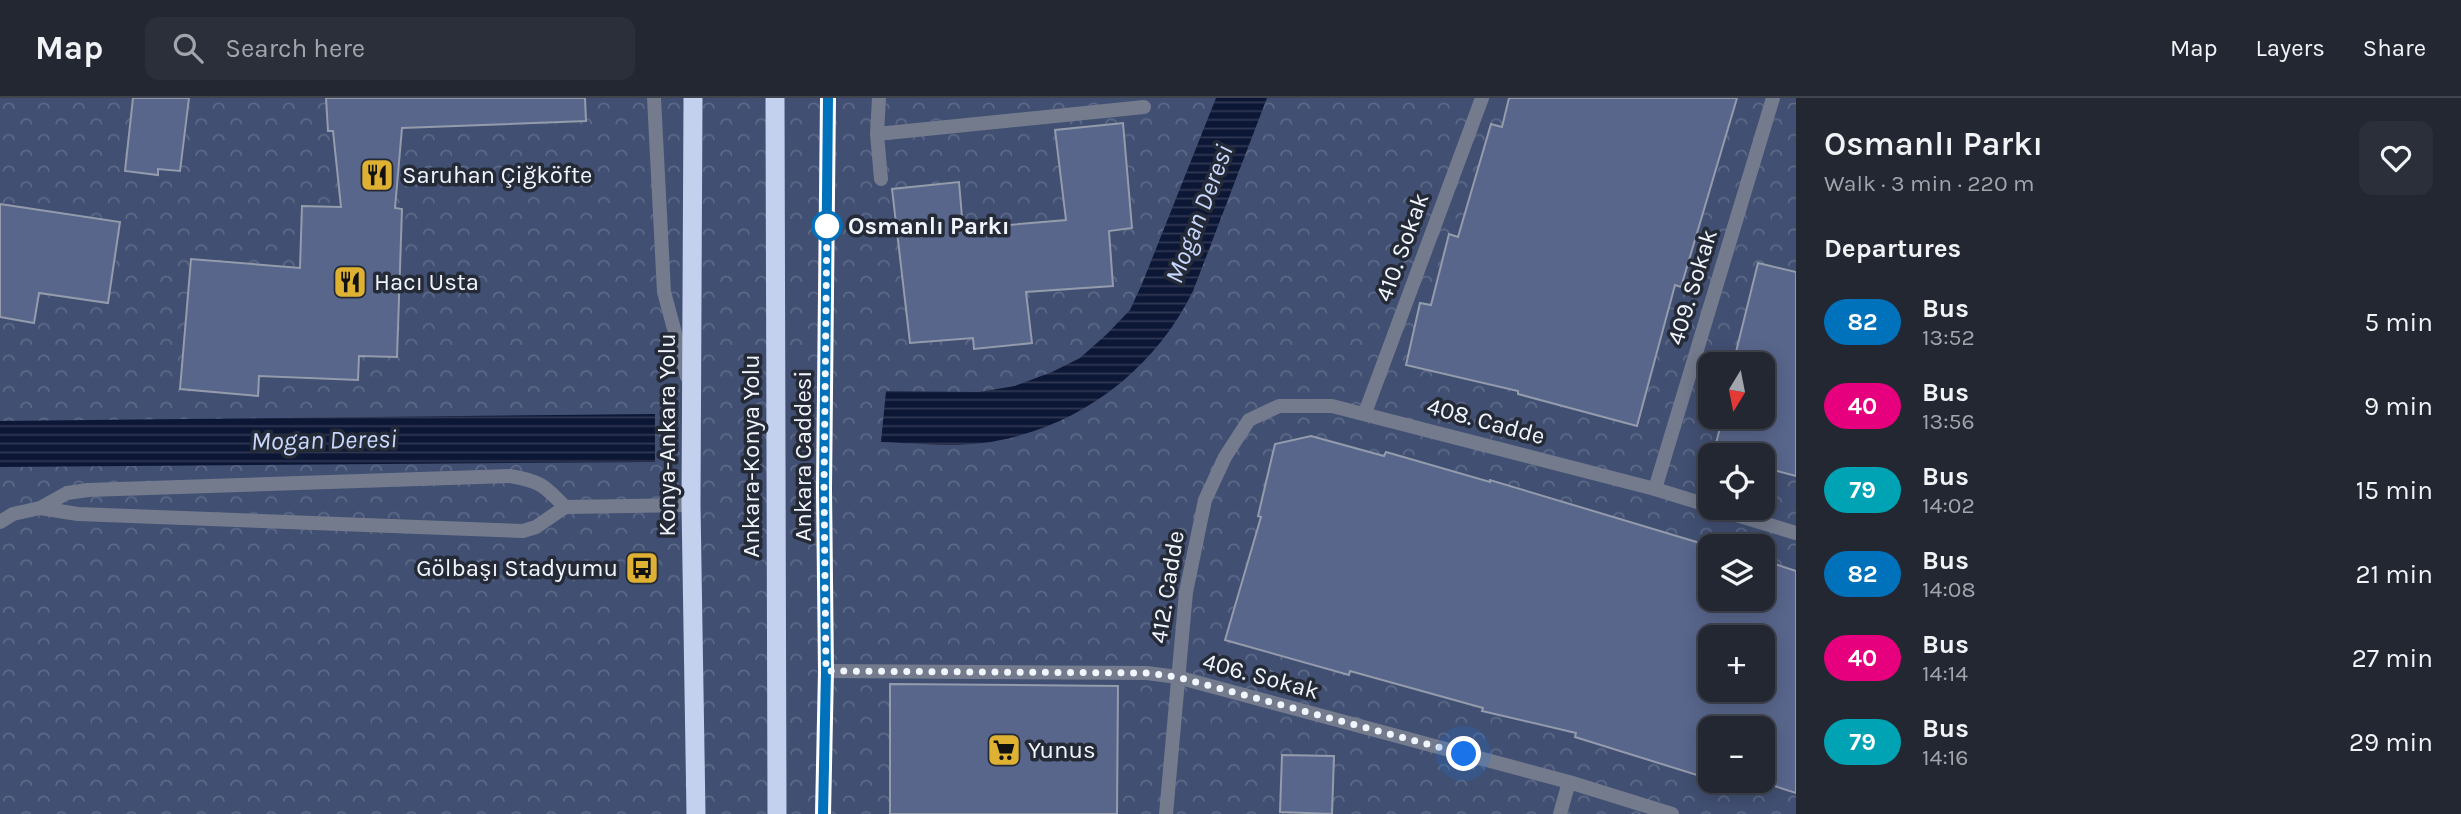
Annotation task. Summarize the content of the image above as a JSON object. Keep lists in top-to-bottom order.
{
  "streets": {
    "highway": ["Konya-Ankara Yolu", "Ankara-Konya Yolu"],
    "street": [
      "410. Sokak",
      "409. Sokak",
      "408. Cadde",
      "Ankara Caddesi",
      "412. Cadde",
      "406. Sokak"
    ]
  },
  "crossings": [
    ["410. Sokak", "408. Cadde"],
    ["409. Sokak", "408. Cadde"],
    ["408. Cadde", "412. Cadde"],
    ["Ankara Caddesi", "406. Sokak"],
    ["412. Cadde", "406. Sokak"]
  ],
  "water": ["Mogan Deresi"],
  "places": {
    "restaurant": ["Saruhan Çiğköfte", "Hacı Usta"],
    "other": ["Osmanlı Parkı"],
    "bus stop": ["Gölbaşı Stadyumu"],
    "supermarket": ["Yunus"]
  },
  "lines": ["bus line 82"],
  "north": "bottom",
  "page": {
    "header": "Map",
    "search": "Search here",
    "nav": ["Map", "Layers", "Share"],
    "heading": [
      ["Osmanlı Parkı", "Walk · 3 min · 220 m"],
      "Departures"
    ],
    "list": [
      {
        "mark": "82",
        "name": "Bus",
        "note": "13:52",
        "value": "5 min"
      },
      {
        "mark": "40",
        "name": "Bus",
        "note": "13:56",
        "value": "9 min"
      },
      {
        "mark": "79",
        "name": "Bus",
        "note": "14:02",
        "value": "15 min"
      },
      {
        "mark": "82",
        "name": "Bus",
        "note": "14:08",
        "value": "21 min"
      },
      {
        "mark": "40",
        "name": "Bus",
        "note": "14:14",
        "value": "27 min"
      },
      {
        "mark": "79",
        "name": "Bus",
        "note": "14:16",
        "value": "29 min"
      }
    ],
    "map_buttons": ["+", "−"]
  }
}
